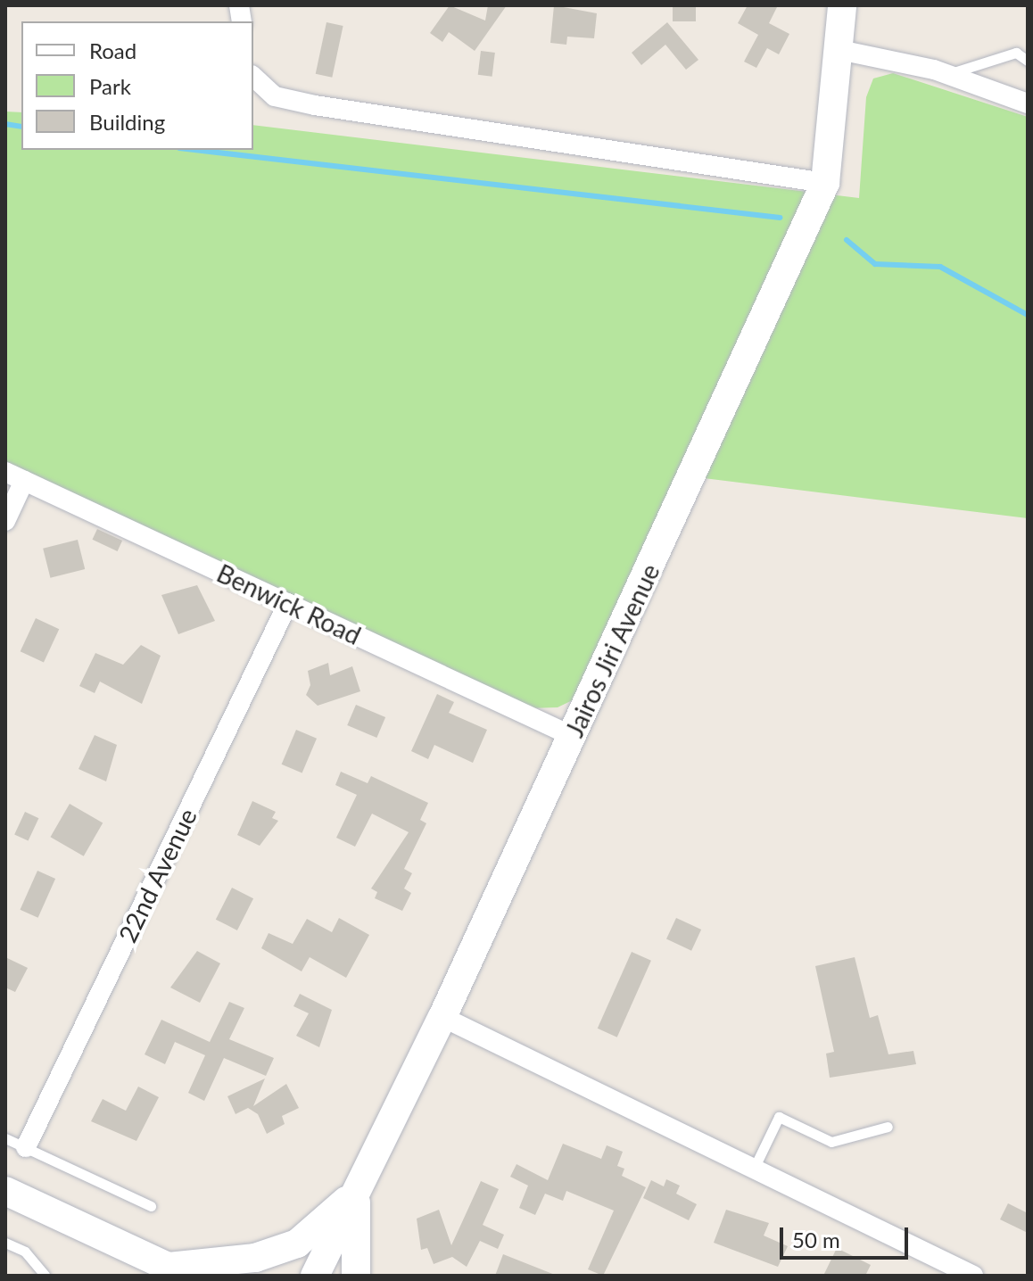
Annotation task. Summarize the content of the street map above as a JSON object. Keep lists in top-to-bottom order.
{
  "streets": {
    "main road": ["Jairos Jiri Avenue"],
    "street": ["Benwick Road", "22nd Avenue"]
  },
  "crossings": [
    ["Benwick Road", "Jairos Jiri Avenue"],
    ["Benwick Road", "22nd Avenue"]
  ],
  "legend": ["Road", "Park", "Building"],
  "scale_bar": "50 m"
}
